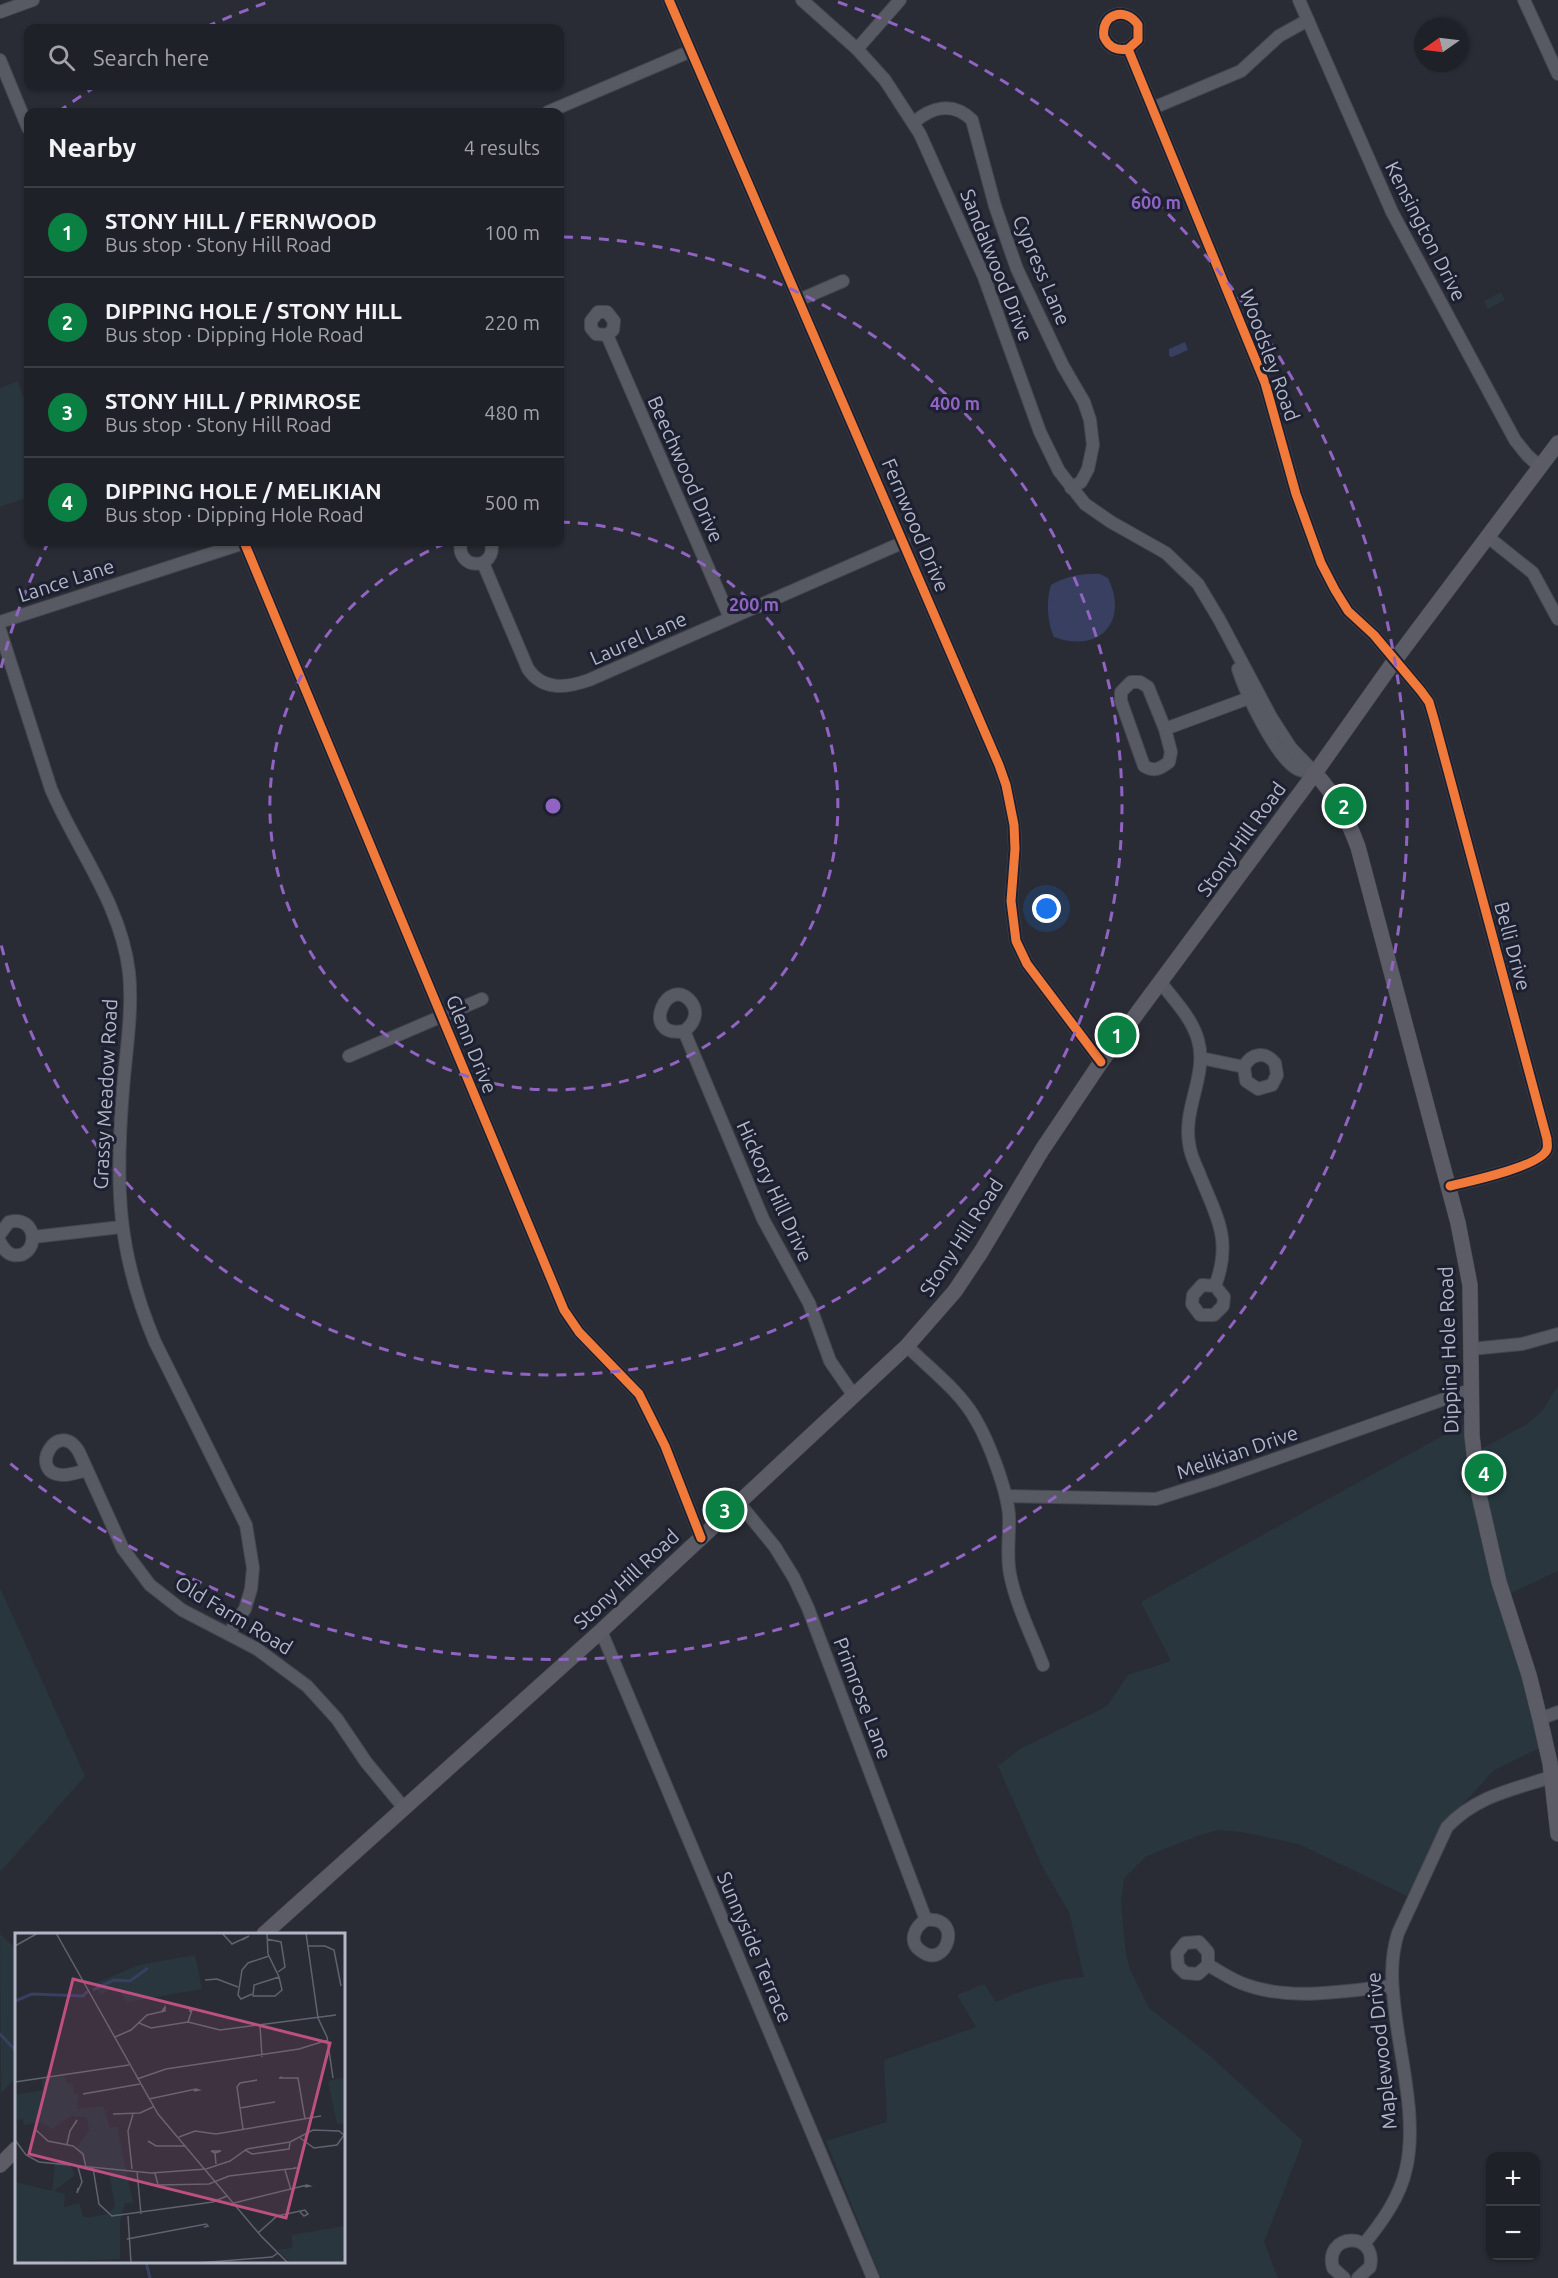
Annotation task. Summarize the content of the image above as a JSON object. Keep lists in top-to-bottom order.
{
  "streets": {
    "main road": ["Stony Hill Road", "Dipping Hole Road"],
    "street": [
      "Kensington Drive",
      "Sandalwood Drive",
      "Cypress Lane",
      "Woodsley Road",
      "Beechwood Drive",
      "Fernwood Drive",
      "Lance Lane",
      "Laurel Lane",
      "Belli Drive",
      "Glenn Drive",
      "Grassy Meadow Road",
      "Hickory Hill Drive",
      "Melikian Drive",
      "Old Farm Road",
      "Primrose Lane",
      "Sunnyside Terrace",
      "Maplewood Drive"
    ]
  },
  "crossings": [
    ["Kensington Drive", "Stony Hill Road"],
    ["Sandalwood Drive", "Cypress Lane"],
    ["Woodsley Road", "Stony Hill Road"],
    ["Woodsley Road", "Belli Drive"],
    ["Beechwood Drive", "Laurel Lane"],
    ["Fernwood Drive", "Laurel Lane"],
    ["Fernwood Drive", "Stony Hill Road"],
    ["Stony Hill Road", "Belli Drive"],
    ["Stony Hill Road", "Glenn Drive"],
    ["Stony Hill Road", "Hickory Hill Drive"],
    ["Stony Hill Road", "Dipping Hole Road"],
    ["Stony Hill Road", "Old Farm Road"],
    ["Stony Hill Road", "Primrose Lane"],
    ["Stony Hill Road", "Sunnyside Terrace"],
    ["Belli Drive", "Dipping Hole Road"],
    ["Grassy Meadow Road", "Old Farm Road"],
    ["Dipping Hole Road", "Melikian Drive"],
    ["Dipping Hole Road", "Maplewood Drive"]
  ],
  "north": "left",
  "page": {
    "search": "Search here",
    "heading": ["Nearby", "4 results"],
    "list": [
      {
        "mark": "1",
        "name": "STONY HILL / FERNWOOD",
        "note": "Bus stop · Stony Hill Road",
        "value": "100 m"
      },
      {
        "mark": "2",
        "name": "DIPPING HOLE / STONY HILL",
        "note": "Bus stop · Dipping Hole Road",
        "value": "220 m"
      },
      {
        "mark": "3",
        "name": "STONY HILL / PRIMROSE",
        "note": "Bus stop · Stony Hill Road",
        "value": "480 m"
      },
      {
        "mark": "4",
        "name": "DIPPING HOLE / MELIKIAN",
        "note": "Bus stop · Dipping Hole Road",
        "value": "500 m"
      }
    ],
    "pins": [
      "2",
      "1",
      "4",
      "3"
    ],
    "map_buttons": ["+", "−"]
  },
  "rings": ["600 m", "400 m", "200 m"]
}
